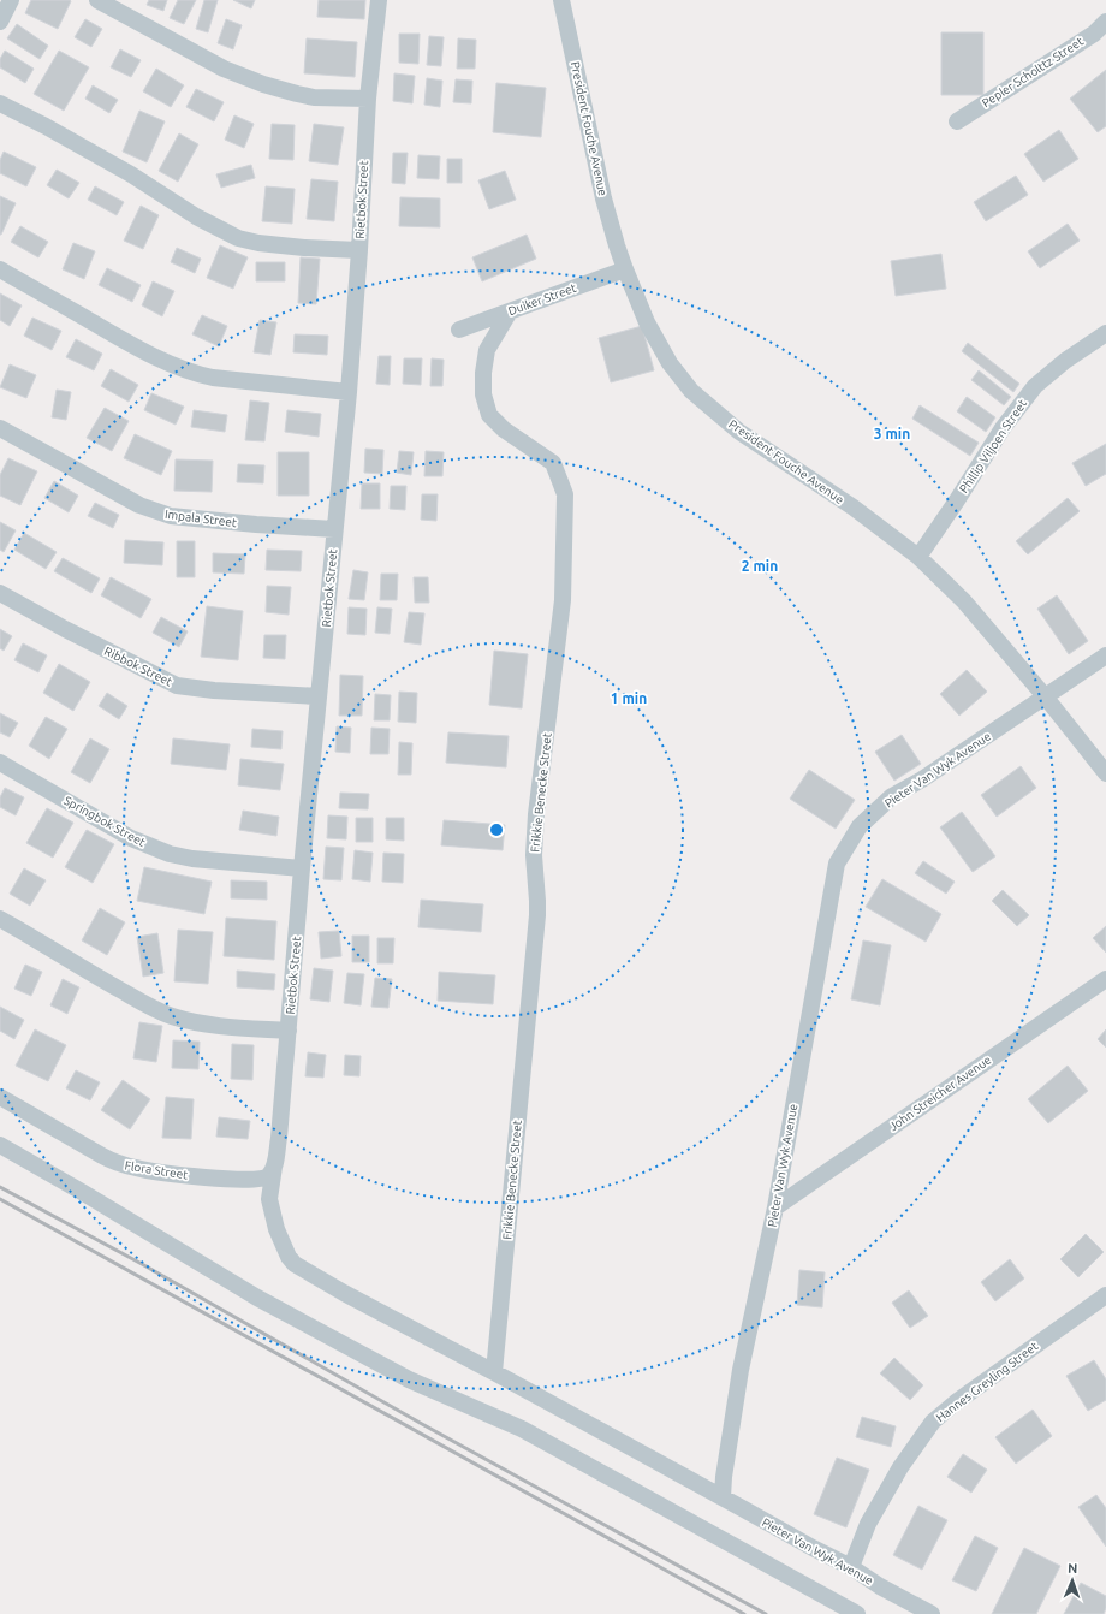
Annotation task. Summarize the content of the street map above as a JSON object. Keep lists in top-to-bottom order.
{
  "streets": {
    "street": [
      "Pepler Scholttz Street",
      "President Fouche Avenue",
      "Rietbok Street",
      "Duiker Street",
      "Phillip Viljoen Street",
      "Impala Street",
      "Ribbok Street",
      "Pieter Van Wyk Avenue",
      "Frikkie Benecke Street",
      "Springbok Street",
      "John Streicher Avenue",
      "Flora Street",
      "Hannes Greyling Street"
    ]
  },
  "crossings": [
    ["President Fouche Avenue", "Duiker Street"],
    ["President Fouche Avenue", "Phillip Viljoen Street"],
    ["President Fouche Avenue", "Pieter Van Wyk Avenue"],
    ["Rietbok Street", "Impala Street"],
    ["Rietbok Street", "Ribbok Street"],
    ["Rietbok Street", "Pieter Van Wyk Avenue"],
    ["Rietbok Street", "Frikkie Benecke Street"],
    ["Rietbok Street", "Springbok Street"],
    ["Rietbok Street", "Flora Street"],
    ["Duiker Street", "Frikkie Benecke Street"],
    ["Pieter Van Wyk Avenue", "John Streicher Avenue"],
    ["Pieter Van Wyk Avenue", "Hannes Greyling Street"]
  ],
  "north": "top",
  "rings": ["3 min", "2 min", "1 min"]
}
